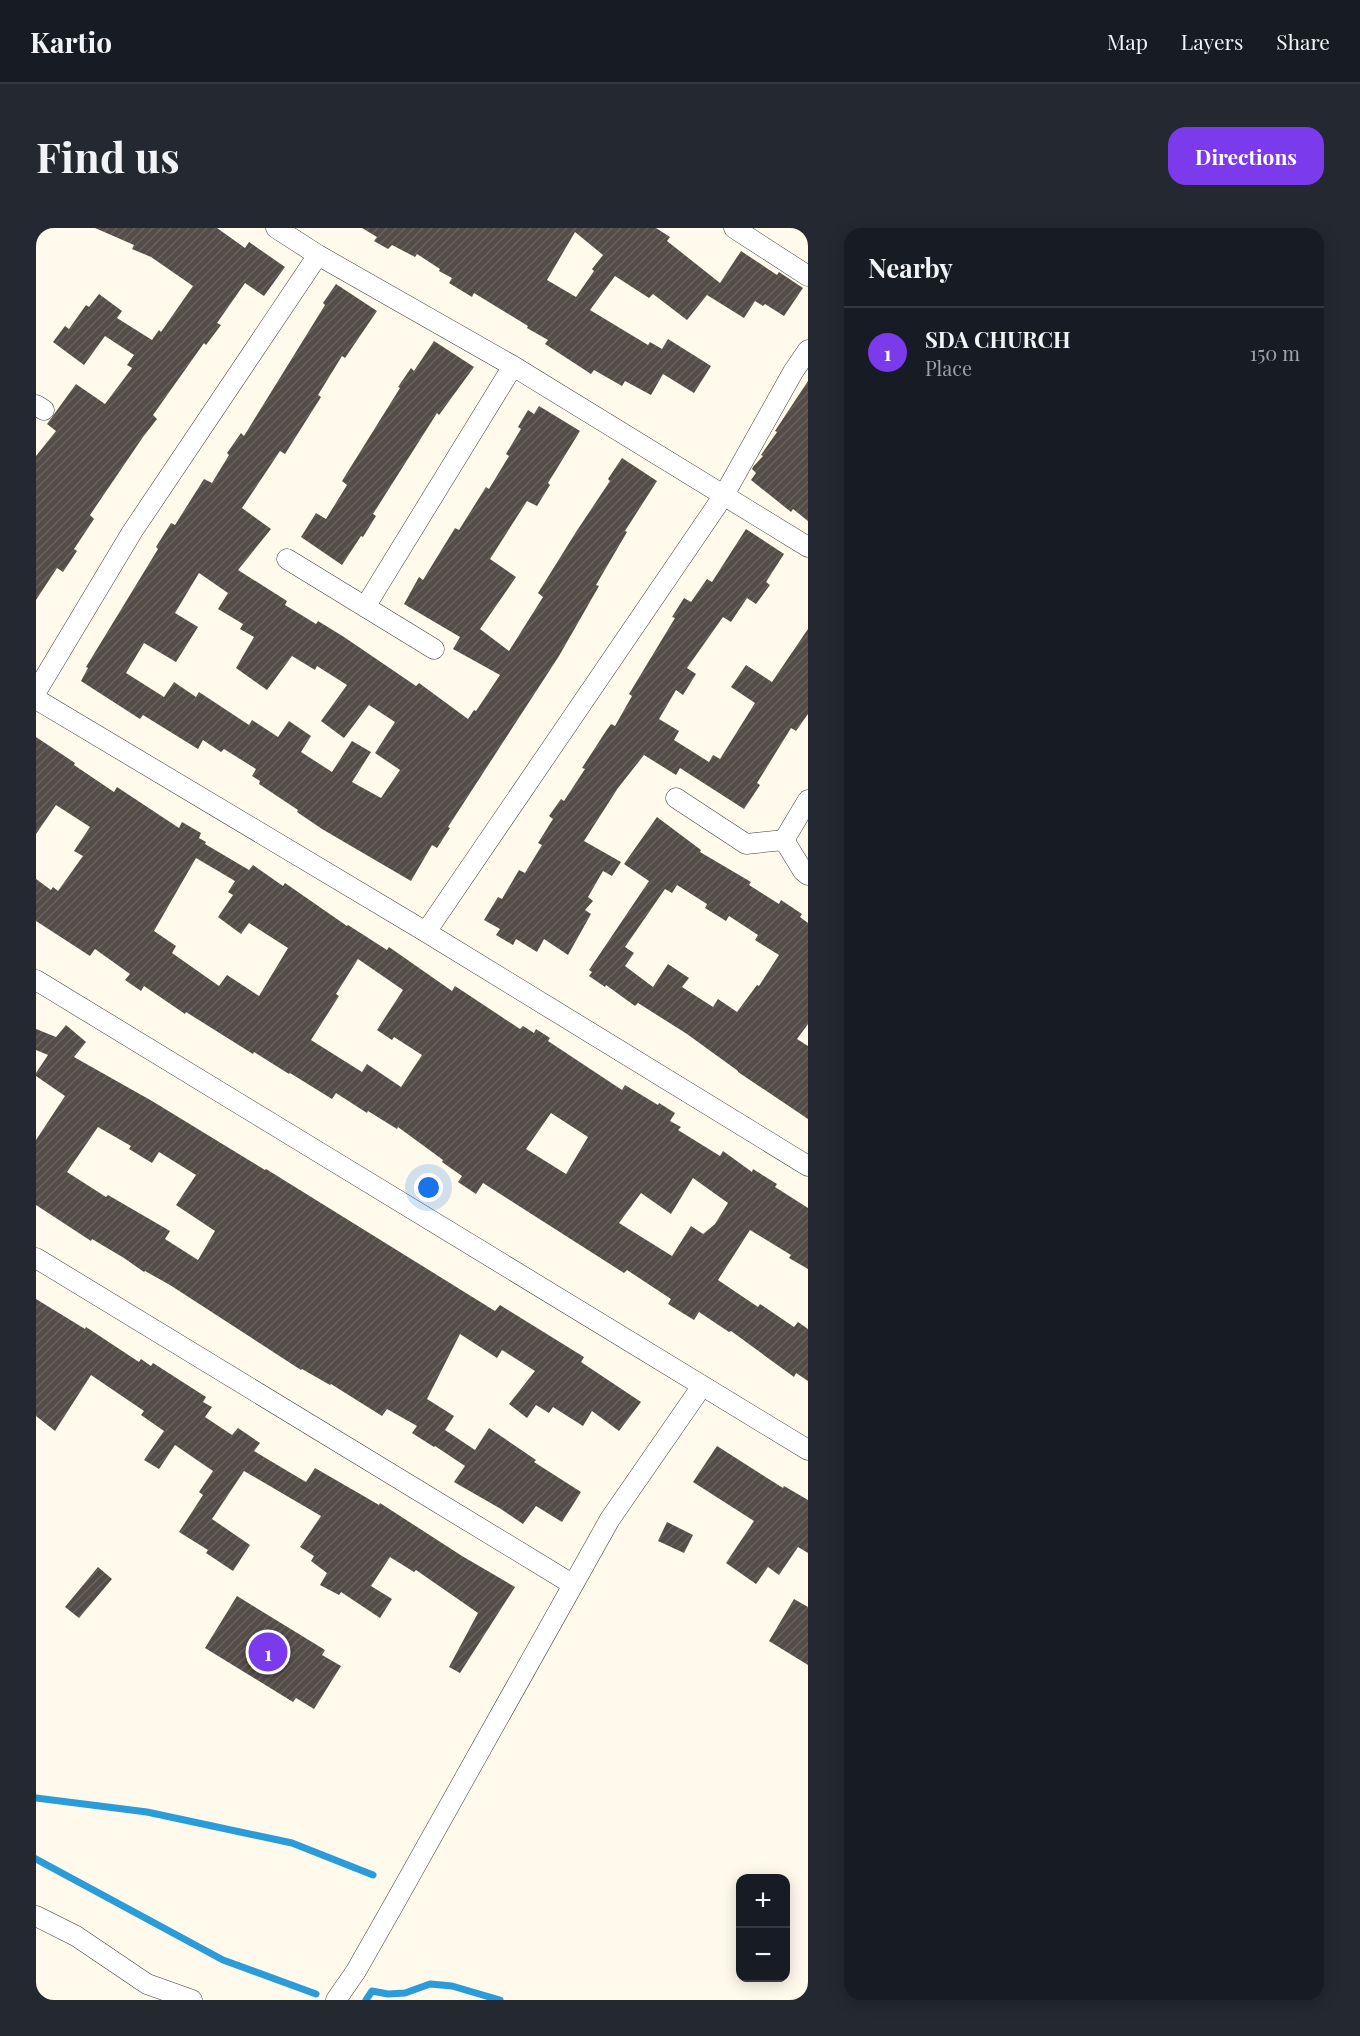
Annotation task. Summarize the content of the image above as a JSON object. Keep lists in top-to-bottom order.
{
  "page": {
    "header": "Kartio",
    "nav": ["Map", "Layers", "Share"],
    "buttons": "Directions",
    "title": "Find us",
    "heading": "Nearby",
    "list": [
      {
        "mark": "1",
        "name": "SDA CHURCH",
        "note": "Place",
        "value": "150 m"
      }
    ],
    "pins": "1",
    "map_buttons": ["+", "−"]
  }
}
